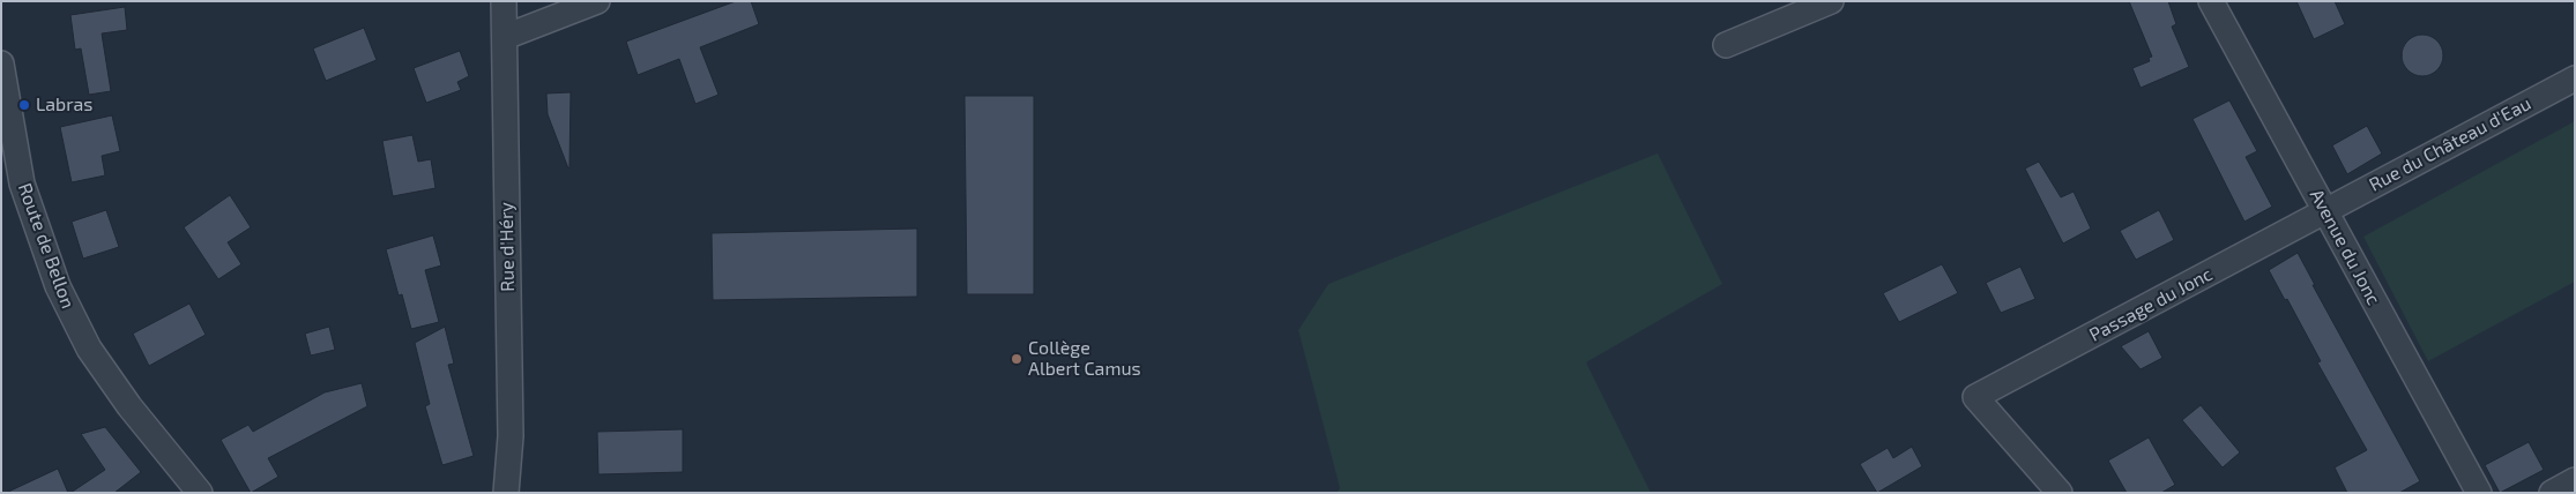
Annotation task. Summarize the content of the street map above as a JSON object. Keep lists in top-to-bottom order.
{
  "streets": {
    "street": [
      "Rue du Château d'Eau",
      "Route de Bellon",
      "Rue d'Héry",
      "Avenue du Jonc",
      "Passage du Jonc"
    ]
  },
  "crossings": [
    ["Rue du Château d'Eau", "Avenue du Jonc"],
    ["Rue du Château d'Eau", "Passage du Jonc"],
    ["Avenue du Jonc", "Passage du Jonc"]
  ],
  "places": ["Labras", "Collège Albert Camus"]
}
